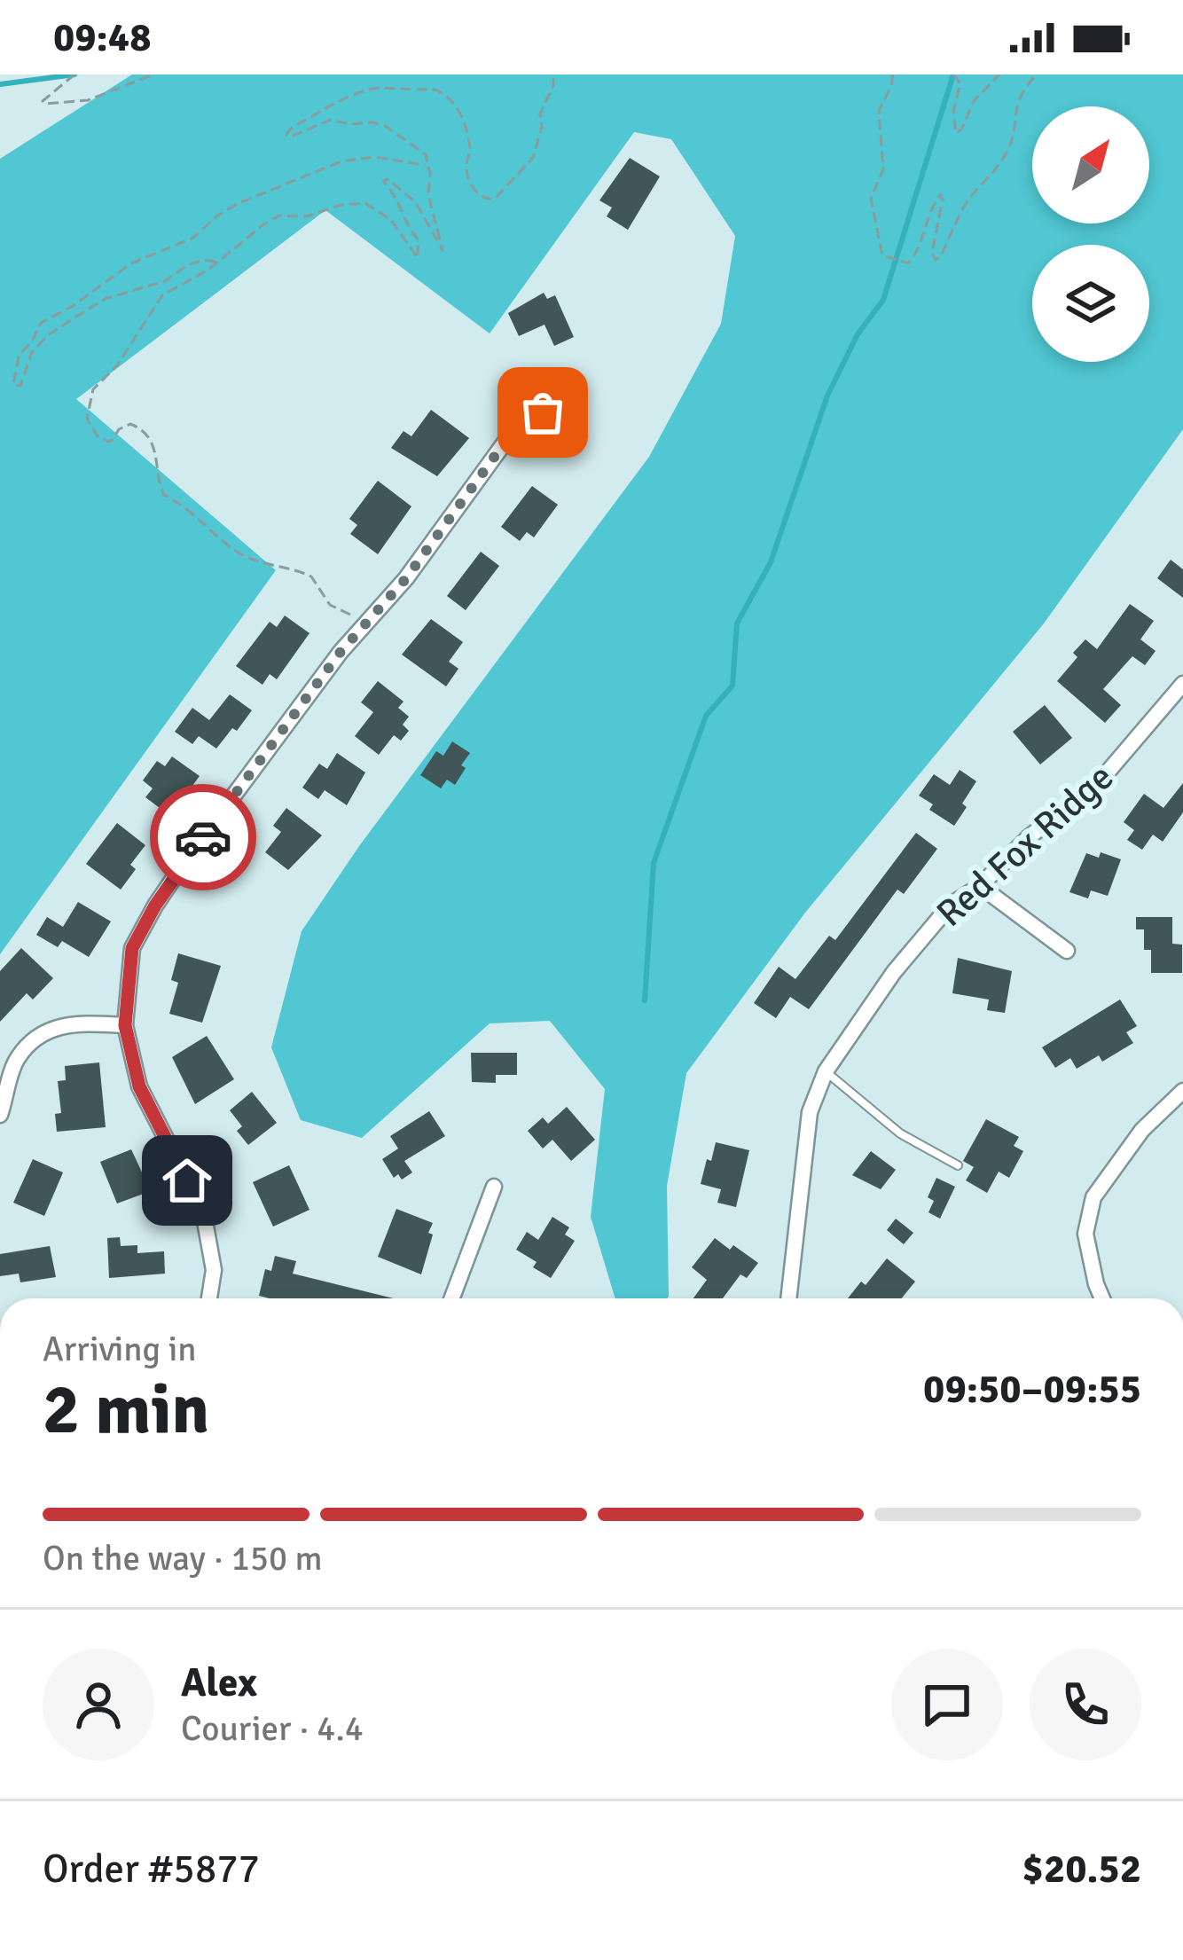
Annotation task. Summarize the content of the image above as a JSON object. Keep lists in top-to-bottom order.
{
  "streets": {
    "street": ["Red Fox Ridge"]
  },
  "north": "top right",
  "page": {
    "status": "09:48",
    "heading": ["2 min", "Arriving in", "09:50–09:55"],
    "panel": [
      "Alex",
      "Courier · 4.4",
      "Order #5877",
      "$20.52"
    ],
    "bar": "On the way · 150 m"
  }
}
